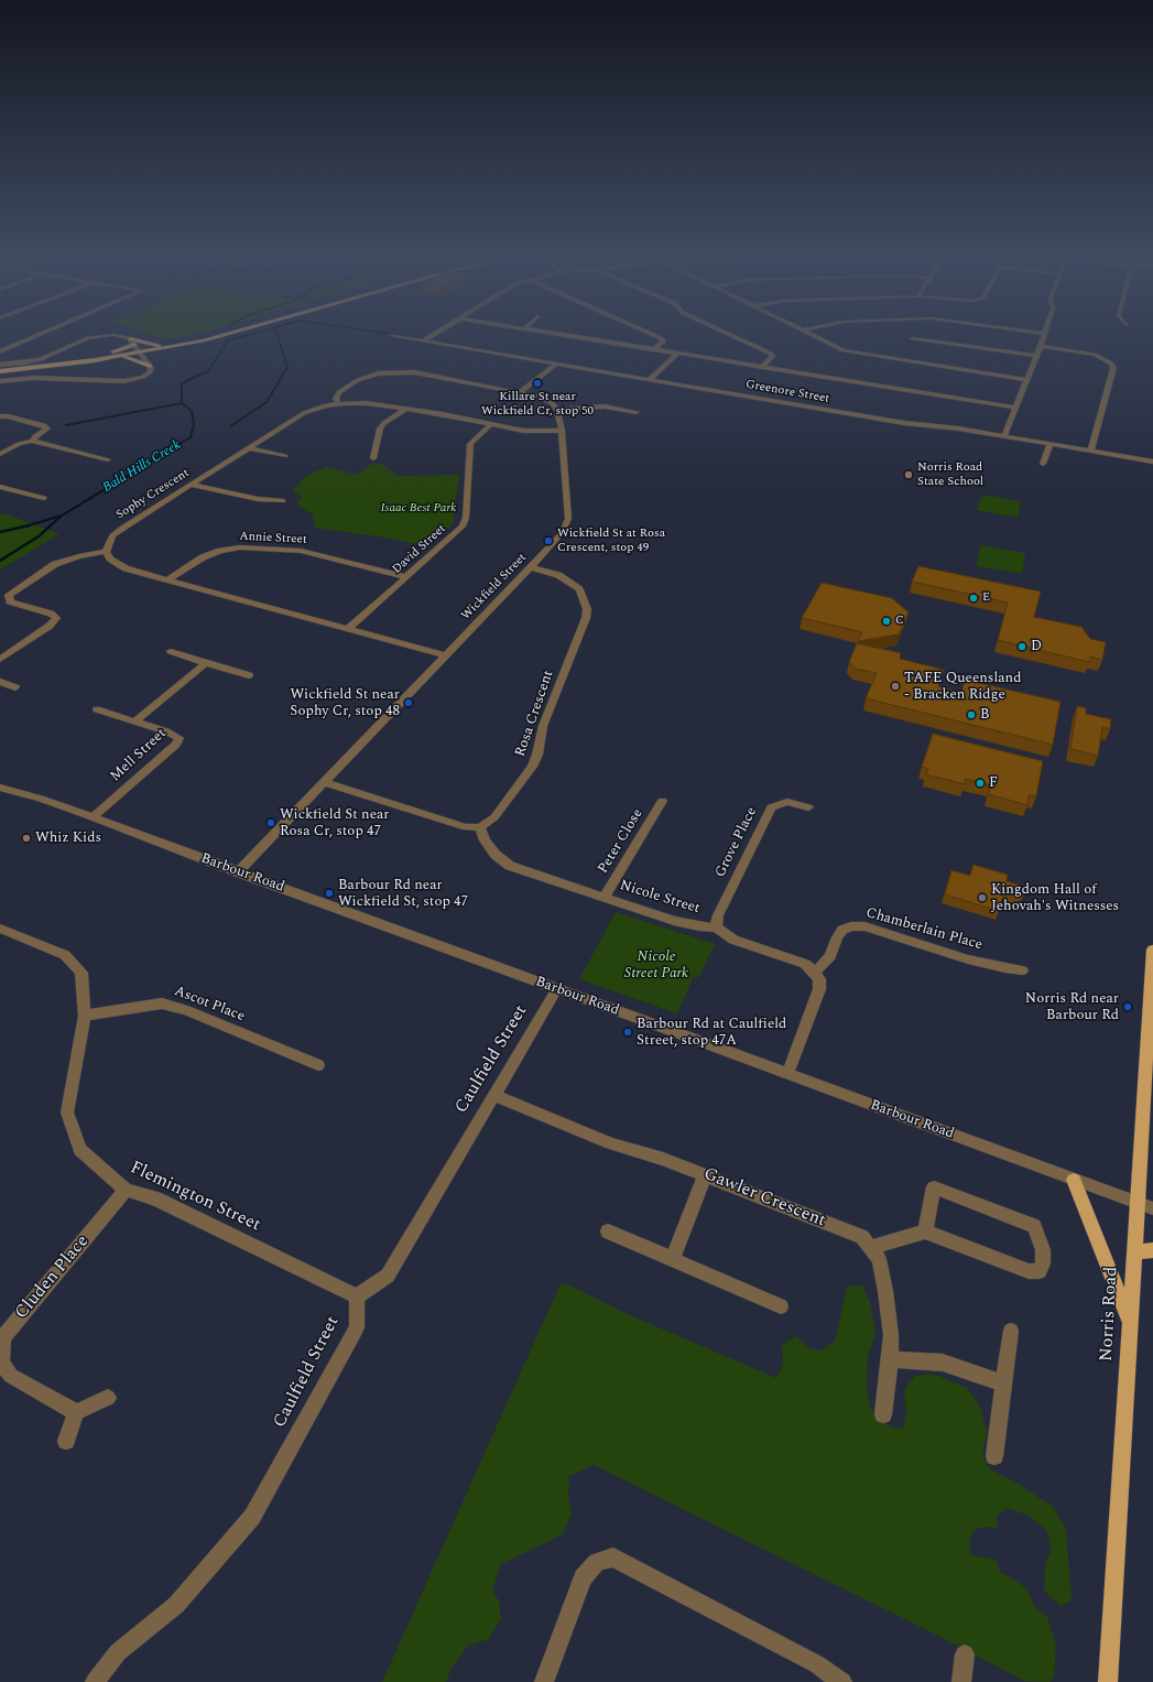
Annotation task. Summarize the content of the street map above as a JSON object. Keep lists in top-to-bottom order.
{
  "streets": {
    "main road": ["Norris Road"],
    "street": [
      "Greenore Street",
      "Sophy Crescent",
      "Annie Street",
      "David Street",
      "Wickfield Street",
      "Rosa Crescent",
      "Mell Street",
      "Peter Close",
      "Grove Place",
      "Barbour Road",
      "Nicole Street",
      "Chamberlain Place",
      "Ascot Place",
      "Caulfield Street",
      "Flemington Street",
      "Gawler Crescent",
      "Cluden Place"
    ]
  },
  "crossings": [
    ["Sophy Crescent", "David Street"],
    ["Sophy Crescent", "Wickfield Street"],
    ["Annie Street", "David Street"],
    ["Wickfield Street", "Rosa Crescent"],
    ["Wickfield Street", "Barbour Road"],
    ["Rosa Crescent", "Nicole Street"],
    ["Mell Street", "Barbour Road"],
    ["Peter Close", "Nicole Street"],
    ["Grove Place", "Nicole Street"],
    ["Barbour Road", "Caulfield Street"],
    ["Barbour Road", "Norris Road"],
    ["Ascot Place", "Flemington Street"],
    ["Caulfield Street", "Flemington Street"],
    ["Caulfield Street", "Gawler Crescent"],
    ["Flemington Street", "Cluden Place"]
  ],
  "water": ["Bald Hills Creek"],
  "parks": ["Isaac Best Park", "Nicole Street Park"],
  "places": [
    "Killare St near Wickfield Cr, stop 50",
    "Norris Road State School",
    "Wickfield St at Rosa Crescent, stop 49",
    "E",
    "C",
    "D",
    "TAFE Queensland - Bracken Ridge",
    "Wickfield St near Sophy Cr, stop 48",
    "B",
    "F",
    "Wickfield St near Rosa Cr, stop 47",
    "Whiz Kids",
    "Barbour Rd near Wickfield St, stop 47",
    "Kingdom Hall of Jehovah's Witnesses",
    "Norris Rd near Barbour Rd",
    "Barbour Rd at Caulfield Street, stop 47A"
  ]
}
